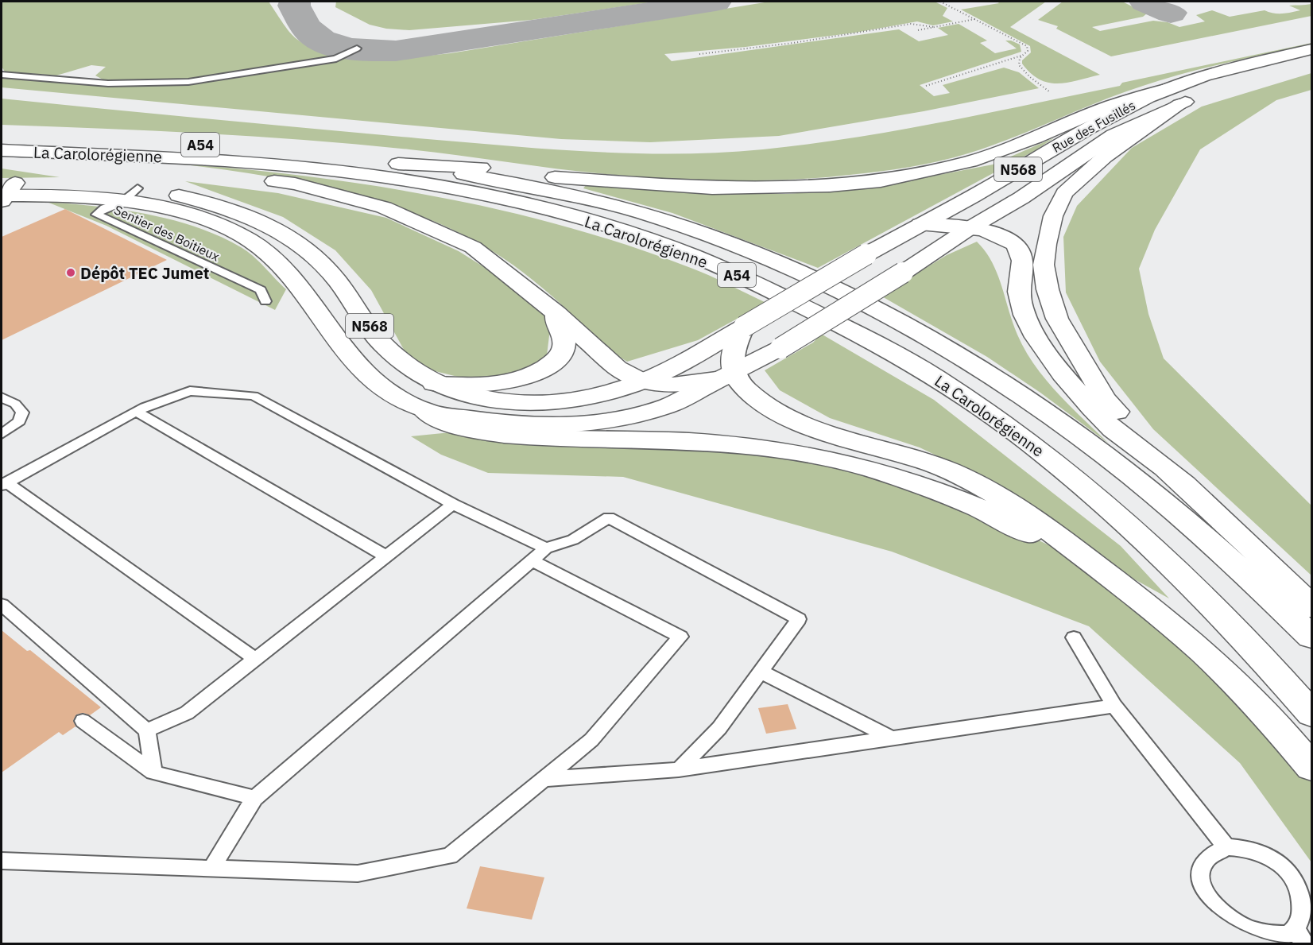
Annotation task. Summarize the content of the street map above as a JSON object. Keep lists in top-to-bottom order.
{
  "streets": {
    "highway": [
      "Rue des Fusillés",
      "A54",
      "La Carolorégienne",
      "N568"
    ],
    "lane": ["Sentier des Boitieux"]
  },
  "crossings": [
    ["Rue des Fusillés", "N568"],
    ["N568", "Sentier des Boitieux"]
  ],
  "places": ["Dépôt TEC Jumet"]
}
